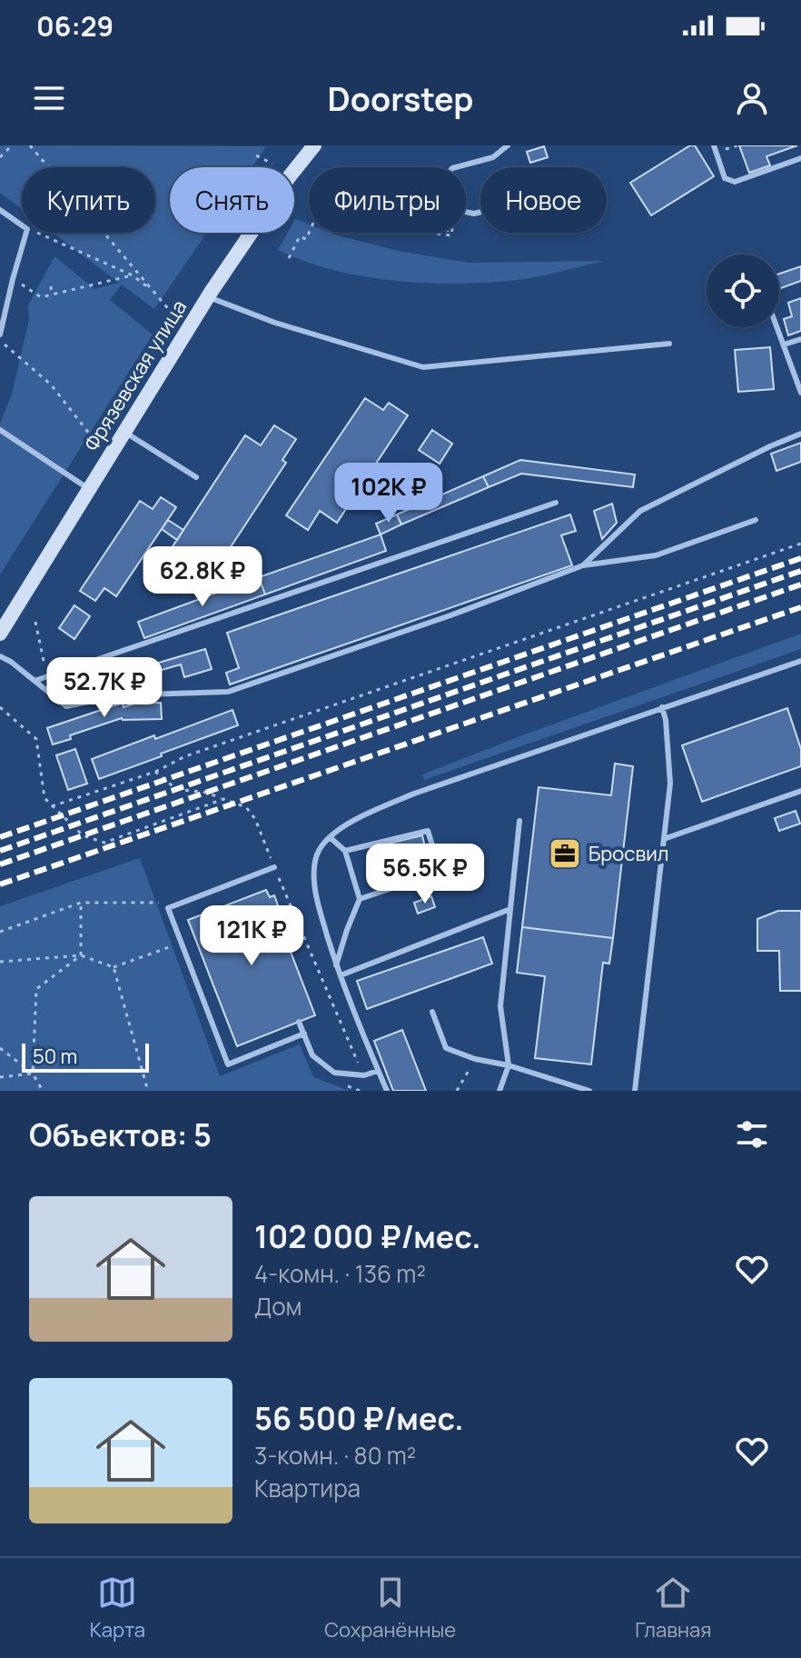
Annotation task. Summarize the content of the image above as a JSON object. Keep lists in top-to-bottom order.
{
  "streets": {
    "main road": ["Фрязевская улица"]
  },
  "places": {
    "office": ["Бросвил"]
  },
  "scale_bar": "50 m",
  "page": {
    "status": "06:29",
    "header": "Doorstep",
    "chip": [
      "Купить",
      "Снять",
      "Фильтры",
      "Новое"
    ],
    "price": [
      "102K ₽",
      "62.8K ₽",
      "52.7K ₽",
      "56.5K ₽",
      "121K ₽"
    ],
    "scale": "50 m",
    "heading": "Объектов: 5",
    "list": [
      {
        "name": "102 000 ₽/мес.",
        "note": "4-комн. · 136 m² · Дом"
      },
      {
        "name": "56 500 ₽/мес.",
        "note": "3-комн. · 80 m² · Квартира"
      }
    ],
    "tabs": ["Карта", "Сохранённые", "Главная"]
  }
}
